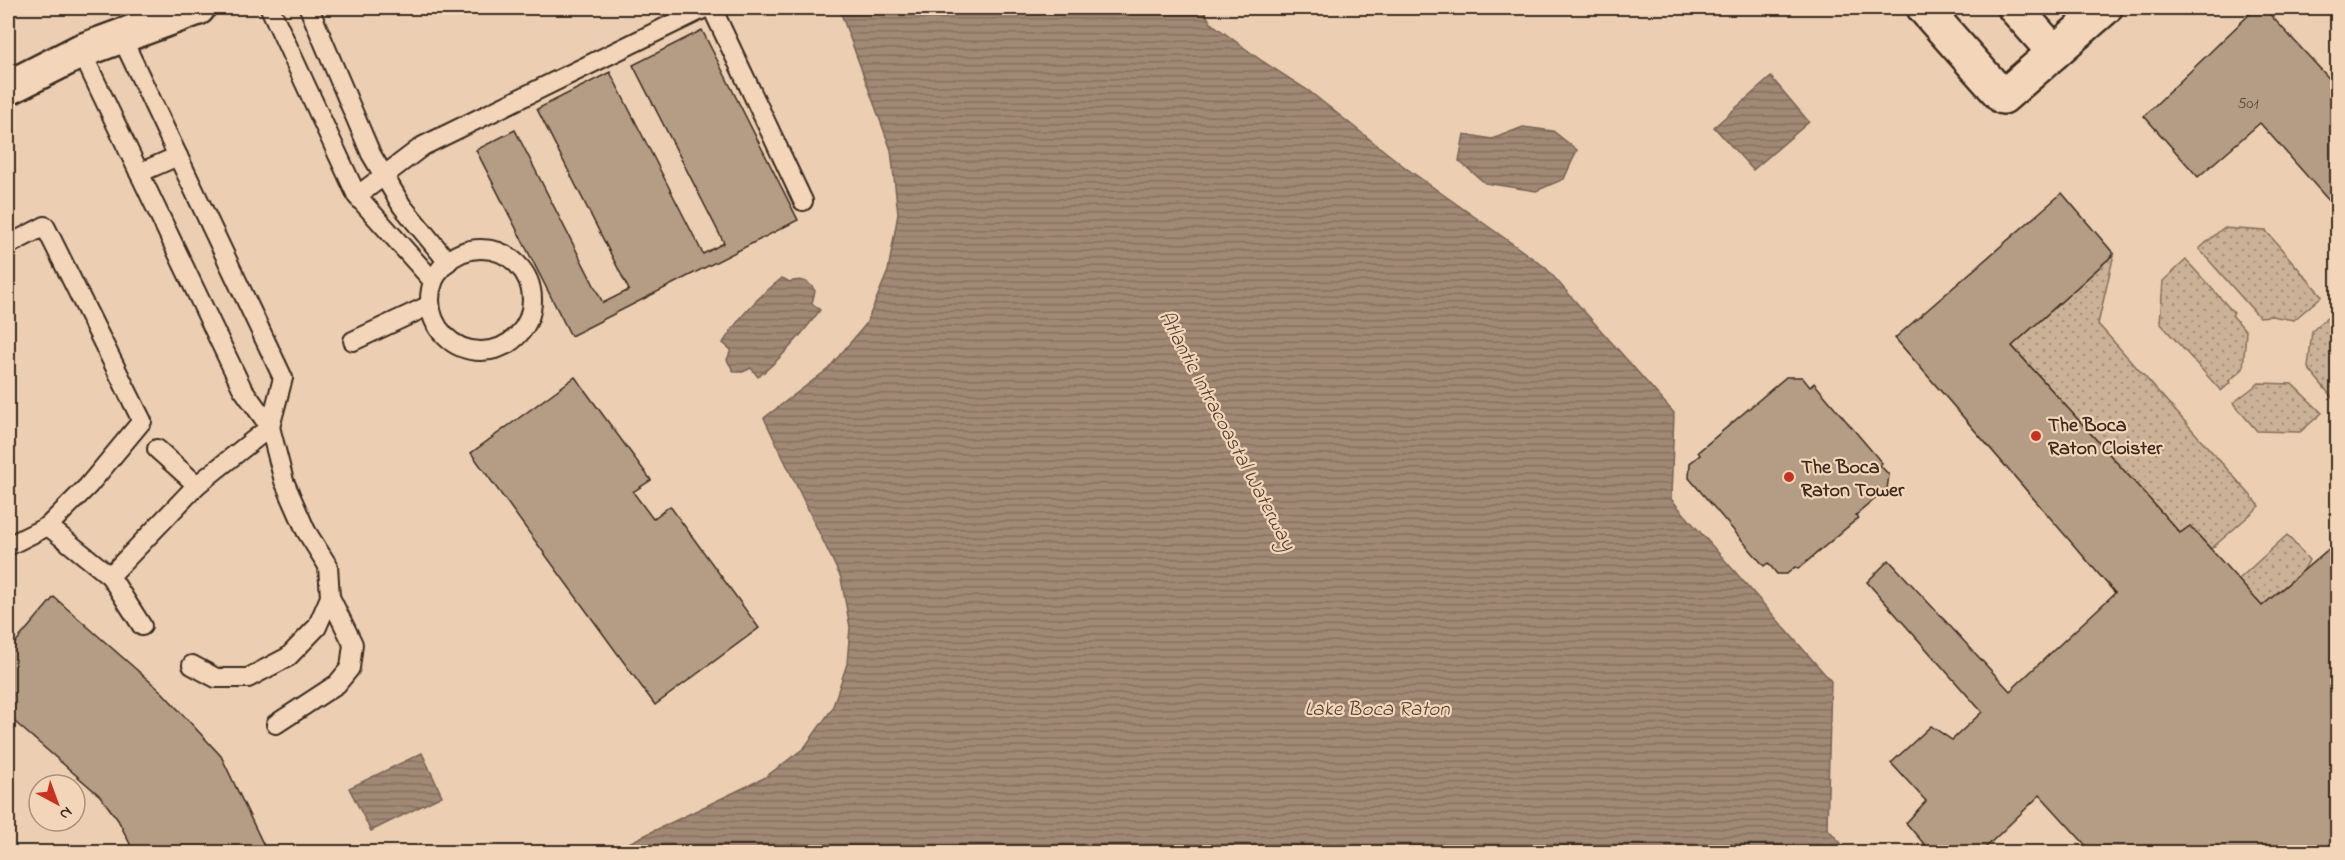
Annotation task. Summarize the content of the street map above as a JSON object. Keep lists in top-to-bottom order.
{
  "water": ["Atlantic Intracoastal Waterway", "Lake Boca Raton"],
  "places": ["The Boca Raton Cloister", "The Boca Raton Tower"],
  "house_numbers": ["501"],
  "north": "bottom right"
}
